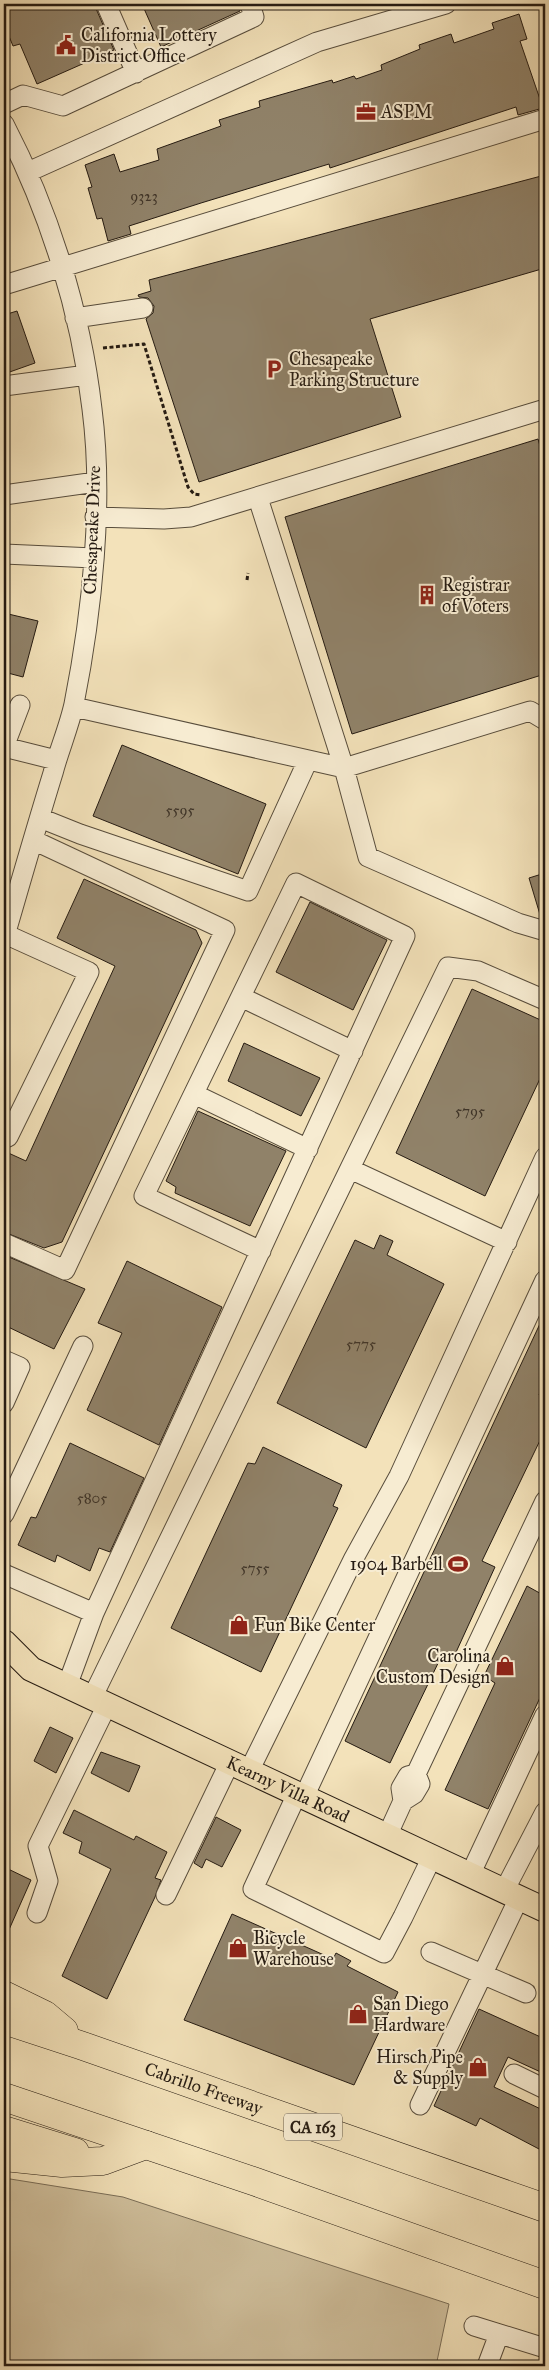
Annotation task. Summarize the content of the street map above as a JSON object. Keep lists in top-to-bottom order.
{
  "streets": {
    "highway": ["Cabrillo Freeway", "CA 163"],
    "main road": ["Kearny Villa Road"],
    "street": ["Chesapeake Drive"]
  },
  "places": {
    "public building": ["California Lottery District Office"],
    "office": ["ASPM"],
    "parking": ["Chesapeake Parking Structure"],
    "building": ["Registrar of Voters"],
    "sports": ["1904 Barbell"],
    "shop": [
      "Fun Bike Center",
      "Carolina Custom Design",
      "Bicycle Warehouse",
      "San Diego Hardware",
      "Hirsch Pipe & Supply"
    ]
  },
  "house_numbers": [
    "9323",
    "5595",
    "5795",
    "5775",
    "5805",
    "5755"
  ]
}
